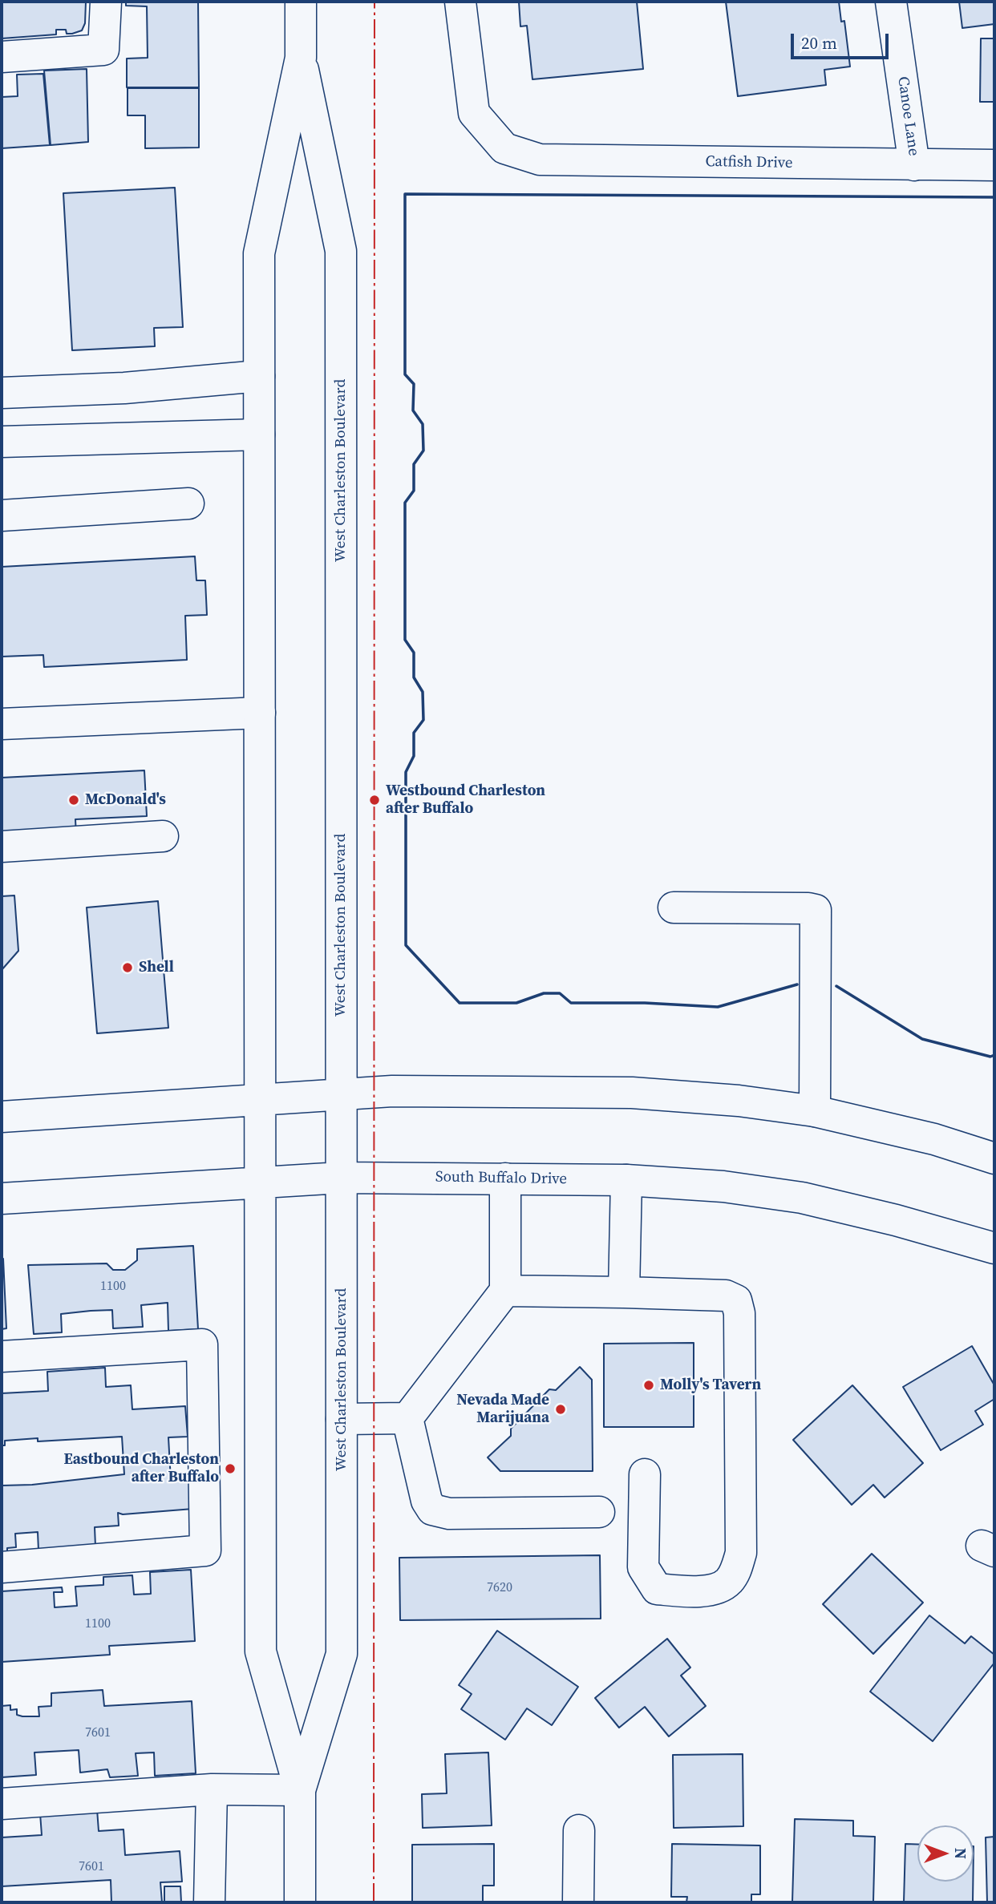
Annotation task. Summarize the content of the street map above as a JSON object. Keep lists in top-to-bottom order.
{
  "streets": {
    "main road": [
      "Canoe Lane",
      "Catfish Drive",
      "West Charleston Boulevard",
      "South Buffalo Drive"
    ]
  },
  "crossings": [
    ["Canoe Lane", "Catfish Drive"],
    ["West Charleston Boulevard", "South Buffalo Drive"]
  ],
  "places": [
    "McDonald's",
    "Westbound Charleston after Buffalo",
    "Shell",
    "Molly's Tavern",
    "Nevada Made Marijuana",
    "Eastbound Charleston after Buffalo"
  ],
  "house_numbers": [
    "1100",
    "7620",
    "1100",
    "7601",
    "7601"
  ],
  "scale_bar": "20 m",
  "north": "right"
}
